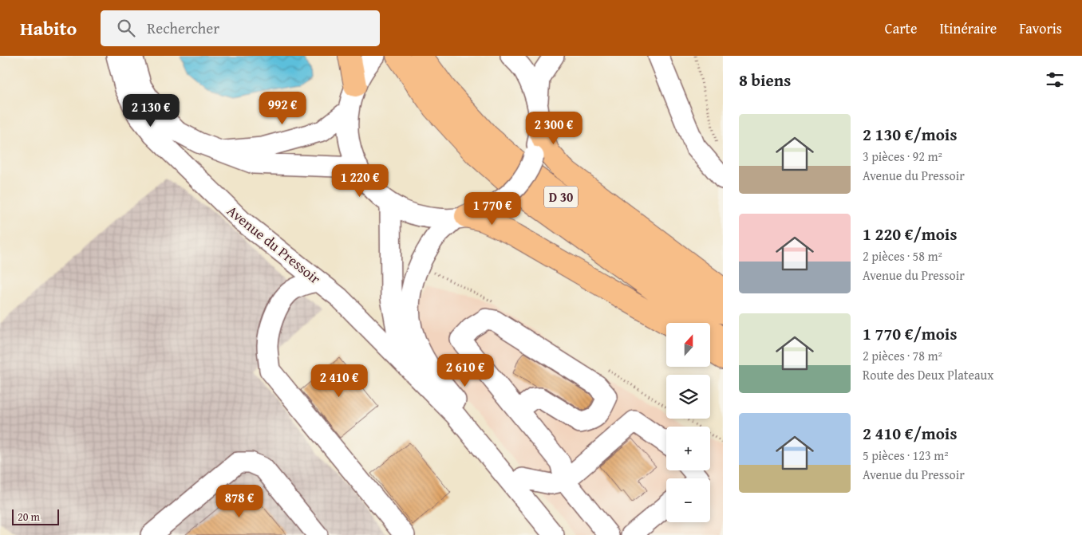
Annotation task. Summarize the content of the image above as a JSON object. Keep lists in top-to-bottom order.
{
  "streets": {
    "main road": ["D 30"],
    "street": ["Avenue du Pressoir"]
  },
  "scale_bar": "20 m",
  "north": "top",
  "page": {
    "header": "Habito",
    "search": "Rechercher",
    "nav": ["Carte", "Itinéraire", "Favoris"],
    "heading": "8 biens",
    "price": [
      "992 €",
      "2 130 €",
      "2 300 €",
      "1 220 €",
      "1 770 €",
      "2 610 €",
      "2 410 €",
      "878 €"
    ],
    "list": [
      {
        "name": "2 130 €/mois",
        "note": "3 pièces · 92 m² · Avenue du Pressoir"
      },
      {
        "name": "1 220 €/mois",
        "note": "2 pièces · 58 m² · Avenue du Pressoir"
      },
      {
        "name": "1 770 €/mois",
        "note": "2 pièces · 78 m² · Route des Deux Plateaux"
      },
      {
        "name": "2 410 €/mois",
        "note": "5 pièces · 123 m² · Avenue du Pressoir"
      }
    ],
    "map_buttons": ["+", "−"],
    "scale": "20 m"
  }
}
